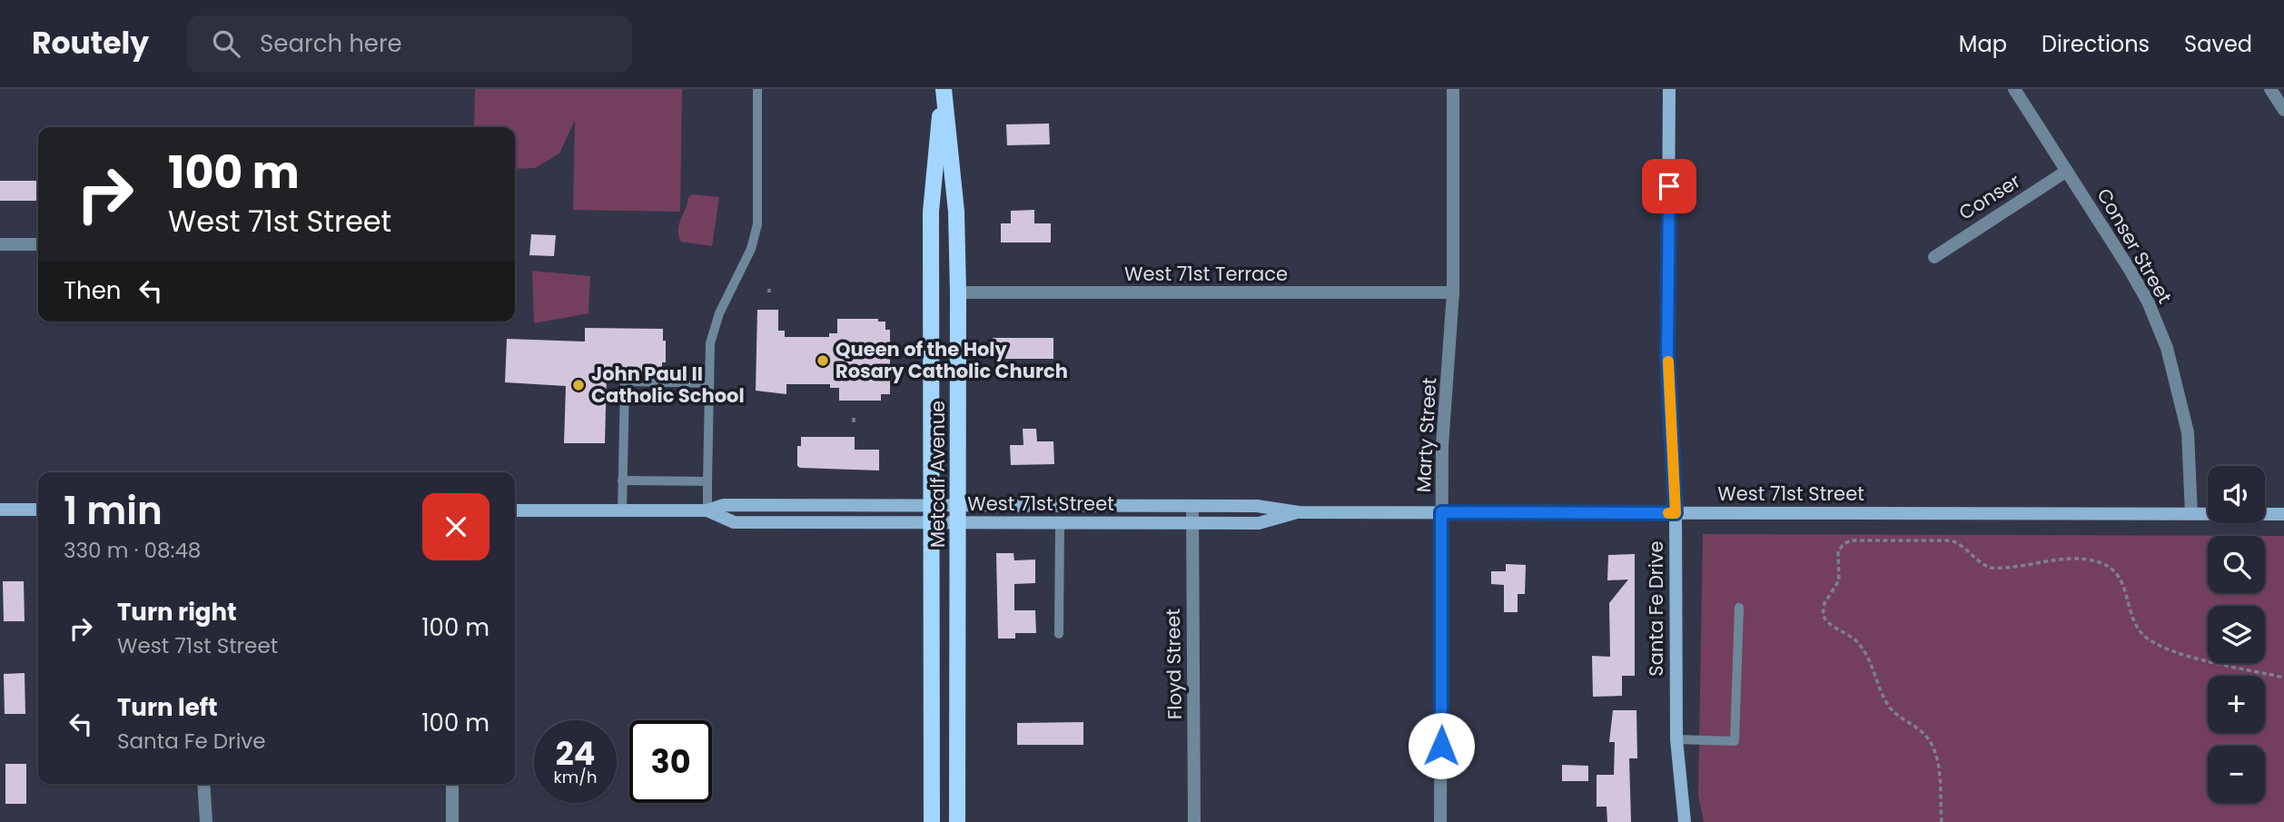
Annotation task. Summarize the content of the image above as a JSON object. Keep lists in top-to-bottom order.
{
  "streets": {
    "main road": ["Metcalf Avenue"],
    "street": [
      "Conser",
      "Conser Street",
      "West 71st Terrace",
      "Marty Street",
      "West 71st Street",
      "Santa Fe Drive",
      "Floyd Street"
    ]
  },
  "crossings": [
    ["Conser", "Conser Street"],
    ["Conser Street", "West 71st Street"],
    ["West 71st Terrace", "Marty Street"],
    ["West 71st Terrace", "Metcalf Avenue"],
    ["Marty Street", "West 71st Street"],
    ["Metcalf Avenue", "West 71st Street"],
    ["West 71st Street", "Santa Fe Drive"],
    ["West 71st Street", "Floyd Street"]
  ],
  "places": ["Queen of the Holy Rosary Catholic Church", "John Paul II Catholic School"],
  "page": {
    "header": "Routely",
    "search": "Search here",
    "nav": ["Map", "Directions", "Saved"],
    "turn": ["100 m", "West 71st Street"],
    "then": "Then",
    "map_buttons": ["+", "−"],
    "heading": ["1 min", "330 m · 08:48"],
    "list": [
      {
        "name": "Turn right",
        "note": "West 71st Street",
        "value": "100 m"
      },
      {
        "name": "Turn left",
        "note": "Santa Fe Drive",
        "value": "100 m"
      }
    ],
    "speed": "24 km/h",
    "limit": "30"
  }
}
